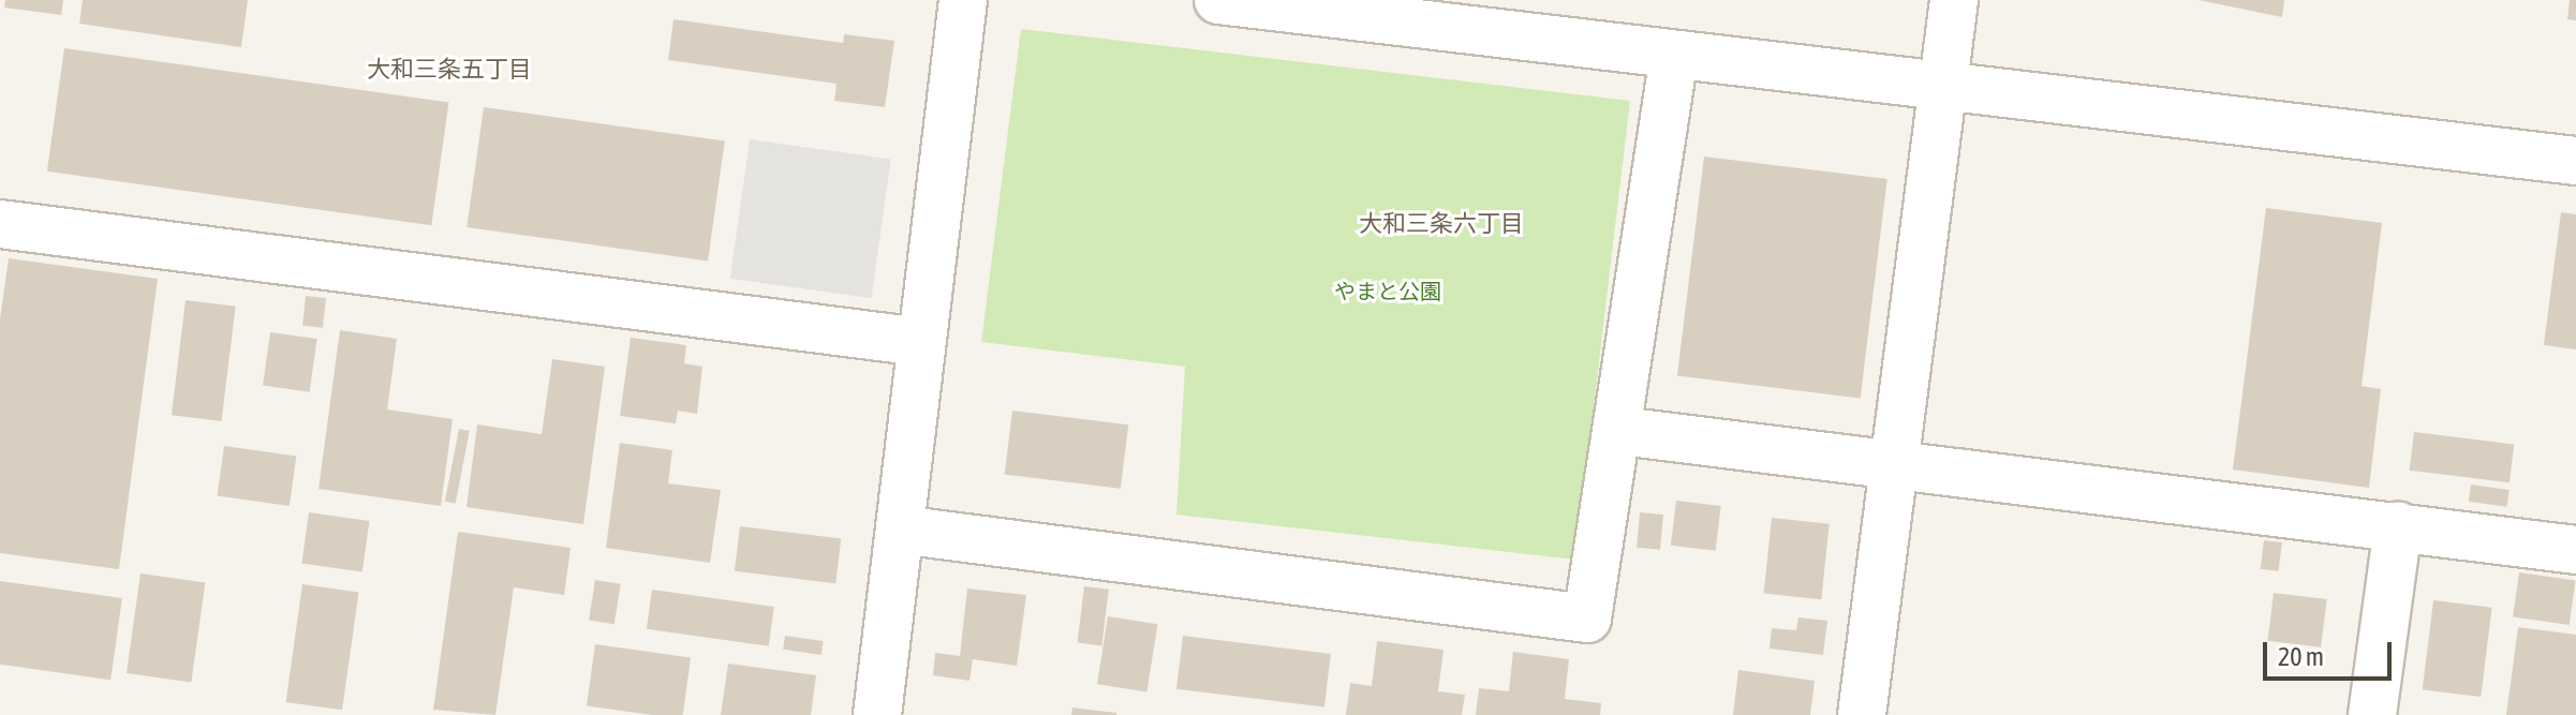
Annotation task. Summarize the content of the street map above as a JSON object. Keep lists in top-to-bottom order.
{
  "districts": ["大和三条五丁目", "大和三条六丁目"],
  "parks": ["やまと公園"],
  "scale_bar": "20 m"
}
